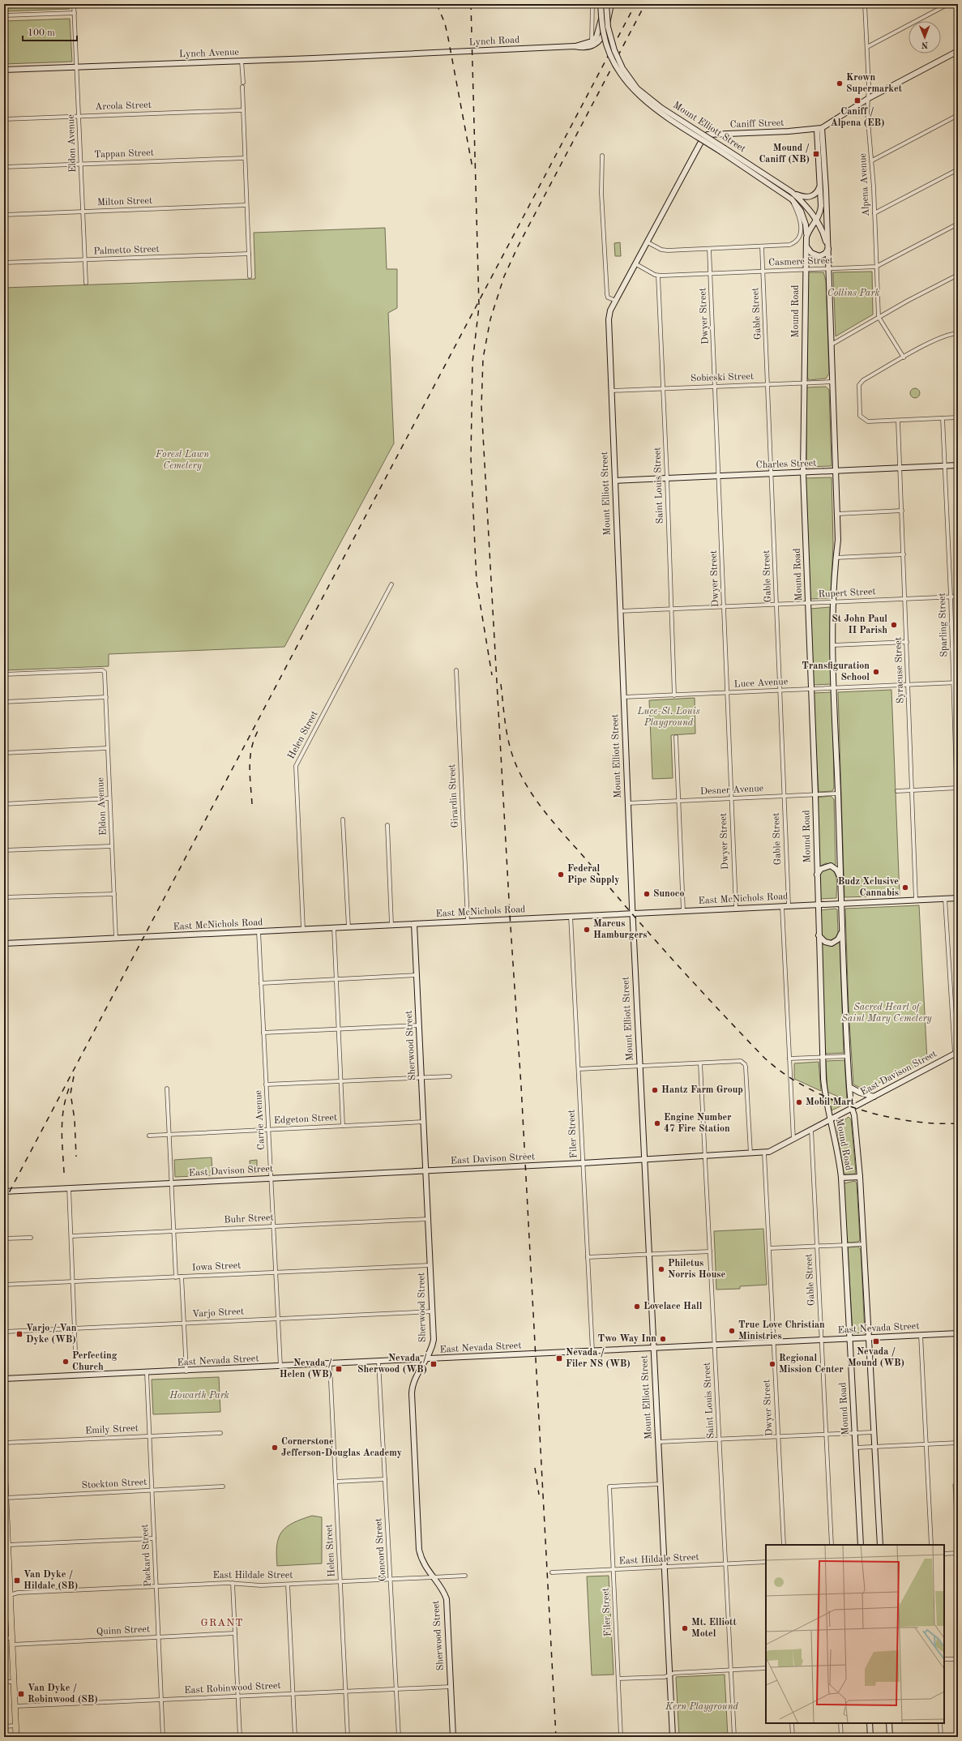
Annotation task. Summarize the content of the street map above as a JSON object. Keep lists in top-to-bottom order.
{
  "streets": {
    "main road": [
      "Lynch Road",
      "Lynch Avenue",
      "Caniff Street",
      "Mount Elliott Street",
      "Mound Road",
      "Charles Street",
      "East McNichols Road",
      "Sherwood Street",
      "East Davison Street",
      "East Nevada Street"
    ],
    "street": [
      "Arcola Street",
      "Eldon Avenue",
      "Tappan Street",
      "Alpena Avenue",
      "Milton Street",
      "Palmetto Street",
      "Casmere Street",
      "Gable Street",
      "Dwyer Street",
      "Sobieski Street",
      "Saint Louis Street",
      "Rupert Street",
      "Sparling Street",
      "Syracuse Street",
      "Luce Avenue",
      "Helen Street",
      "Desner Avenue",
      "Girardin Street",
      "Edgeton Street",
      "Carrie Avenue",
      "Filer Street",
      "Buhr Street",
      "Iowa Street",
      "Varjo Street",
      "Emily Street",
      "Stockton Street",
      "Concord Street",
      "Packard Street",
      "East Hildale Street",
      "Quinn Street",
      "East Robinwood Street"
    ]
  },
  "crossings": [
    ["Lynch Road", "Lynch Avenue"],
    ["Lynch Avenue", "Eldon Avenue"],
    ["Arcola Street", "Eldon Avenue"],
    ["Caniff Street", "Mount Elliott Street"],
    ["Caniff Street", "Alpena Avenue"],
    ["Caniff Street", "Casmere Street"],
    ["Caniff Street", "Mound Road"],
    ["Mount Elliott Street", "Mound Road"],
    ["Mount Elliott Street", "Sobieski Street"],
    ["Mount Elliott Street", "Charles Street"],
    ["Mount Elliott Street", "Rupert Street"],
    ["Mount Elliott Street", "Luce Avenue"],
    ["Mount Elliott Street", "Desner Avenue"],
    ["Mount Elliott Street", "East McNichols Road"],
    ["Mount Elliott Street", "East Davison Street"],
    ["Mount Elliott Street", "Filer Street"],
    ["Mount Elliott Street", "East Nevada Street"],
    ["Mount Elliott Street", "East Hildale Street"],
    ["Eldon Avenue", "Tappan Street"],
    ["Eldon Avenue", "Milton Street"],
    ["Eldon Avenue", "Palmetto Street"],
    ["Eldon Avenue", "East McNichols Road"],
    ["Alpena Avenue", "Casmere Street"],
    ["Casmere Street", "Mound Road"],
    ["Casmere Street", "Gable Street"],
    ["Casmere Street", "Dwyer Street"],
    ["Casmere Street", "Saint Louis Street"],
    ["Mound Road", "Sobieski Street"],
    ["Mound Road", "Charles Street"],
    ["Mound Road", "Rupert Street"],
    ["Mound Road", "Luce Avenue"],
    ["Mound Road", "Desner Avenue"],
    ["Mound Road", "East McNichols Road"],
    ["Mound Road", "East Davison Street"],
    ["Mound Road", "East Nevada Street"],
    ["Gable Street", "Sobieski Street"],
    ["Gable Street", "Charles Street"],
    ["Gable Street", "Rupert Street"],
    ["Gable Street", "Luce Avenue"],
    ["Gable Street", "Desner Avenue"],
    ["Gable Street", "East McNichols Road"],
    ["Gable Street", "East Davison Street"],
    ["Gable Street", "East Nevada Street"],
    ["Dwyer Street", "Sobieski Street"],
    ["Dwyer Street", "Charles Street"],
    ["Dwyer Street", "Rupert Street"],
    ["Dwyer Street", "Luce Avenue"],
    ["Dwyer Street", "Desner Avenue"],
    ["Dwyer Street", "East McNichols Road"],
    ["Dwyer Street", "East Davison Street"],
    ["Dwyer Street", "East Nevada Street"],
    ["Sobieski Street", "Saint Louis Street"],
    ["Charles Street", "Saint Louis Street"],
    ["Charles Street", "Sparling Street"],
    ["Charles Street", "Syracuse Street"],
    ["Saint Louis Street", "Rupert Street"],
    ["Saint Louis Street", "Luce Avenue"],
    ["Saint Louis Street", "East Davison Street"],
    ["Saint Louis Street", "East Nevada Street"],
    ["Saint Louis Street", "East Hildale Street"],
    ["Rupert Street", "Sparling Street"],
    ["Rupert Street", "Syracuse Street"],
    ["Sparling Street", "Luce Avenue"],
    ["Syracuse Street", "Luce Avenue"],
    ["Syracuse Street", "East McNichols Road"],
    ["Helen Street", "East McNichols Road"],
    ["Helen Street", "East Nevada Street"],
    ["Helen Street", "East Hildale Street"],
    ["Helen Street", "East Robinwood Street"],
    ["Girardin Street", "East McNichols Road"],
    ["East McNichols Road", "Sherwood Street"],
    ["East McNichols Road", "Carrie Avenue"],
    ["East McNichols Road", "Filer Street"],
    ["Sherwood Street", "East Davison Street"],
    ["Sherwood Street", "Edgeton Street"],
    ["Sherwood Street", "Buhr Street"],
    ["Sherwood Street", "Iowa Street"],
    ["Sherwood Street", "Varjo Street"],
    ["Sherwood Street", "East Nevada Street"],
    ["Sherwood Street", "East Hildale Street"],
    ["Sherwood Street", "East Robinwood Street"],
    ["East Davison Street", "Carrie Avenue"],
    ["East Davison Street", "Filer Street"],
    ["Edgeton Street", "Carrie Avenue"],
    ["Carrie Avenue", "Buhr Street"],
    ["Carrie Avenue", "Iowa Street"],
    ["Carrie Avenue", "Varjo Street"],
    ["Carrie Avenue", "East Nevada Street"],
    ["Filer Street", "East Nevada Street"],
    ["Filer Street", "East Hildale Street"],
    ["East Nevada Street", "Concord Street"],
    ["East Nevada Street", "Packard Street"],
    ["Emily Street", "Packard Street"],
    ["Stockton Street", "Packard Street"],
    ["Concord Street", "East Hildale Street"],
    ["Concord Street", "East Robinwood Street"],
    ["Packard Street", "East Hildale Street"],
    ["Packard Street", "Quinn Street"],
    ["Packard Street", "East Robinwood Street"]
  ],
  "districts": ["GRANT"],
  "parks": [
    "Collins Park",
    "Forest Lawn Cemetery",
    "Luce-St. Louis Playground",
    "Sacred Heart of Saint Mary Cemetery",
    "Howarth Park",
    "Kern Playground"
  ],
  "places": {
    "other": [
      "Krown Supermarket",
      "St John Paul II Parish",
      "Transfiguration School",
      "Federal Pipe Supply",
      "Budz Xclusive Cannabis",
      "Sunoco",
      "Marcus Hamburgers",
      "Hantz Farm Group",
      "Mobil Mart",
      "Engine Number 47 Fire Station",
      "Philetus Norris House",
      "Lovelace Hall",
      "True Love Christian Ministries",
      "Two Way Inn",
      "Perfecting Church",
      "Regional Mission Center",
      "Cornerstone Jefferson-Douglas Academy",
      "Mt. Elliott Motel"
    ],
    "transit": [
      "Caniff / Alpena (EB)",
      "Mound / Caniff (NB)",
      "Varjo / Van Dyke (WB)",
      "Nevada / Mound (WB)",
      "Nevada / Filer NS (WB)",
      "Nevada / Sherwood (WB)",
      "Nevada / Helen (WB)",
      "Van Dyke / Hildale (SB)",
      "Van Dyke / Robinwood (SB)"
    ]
  },
  "scale_bar": "100 m",
  "north": "bottom"
}
